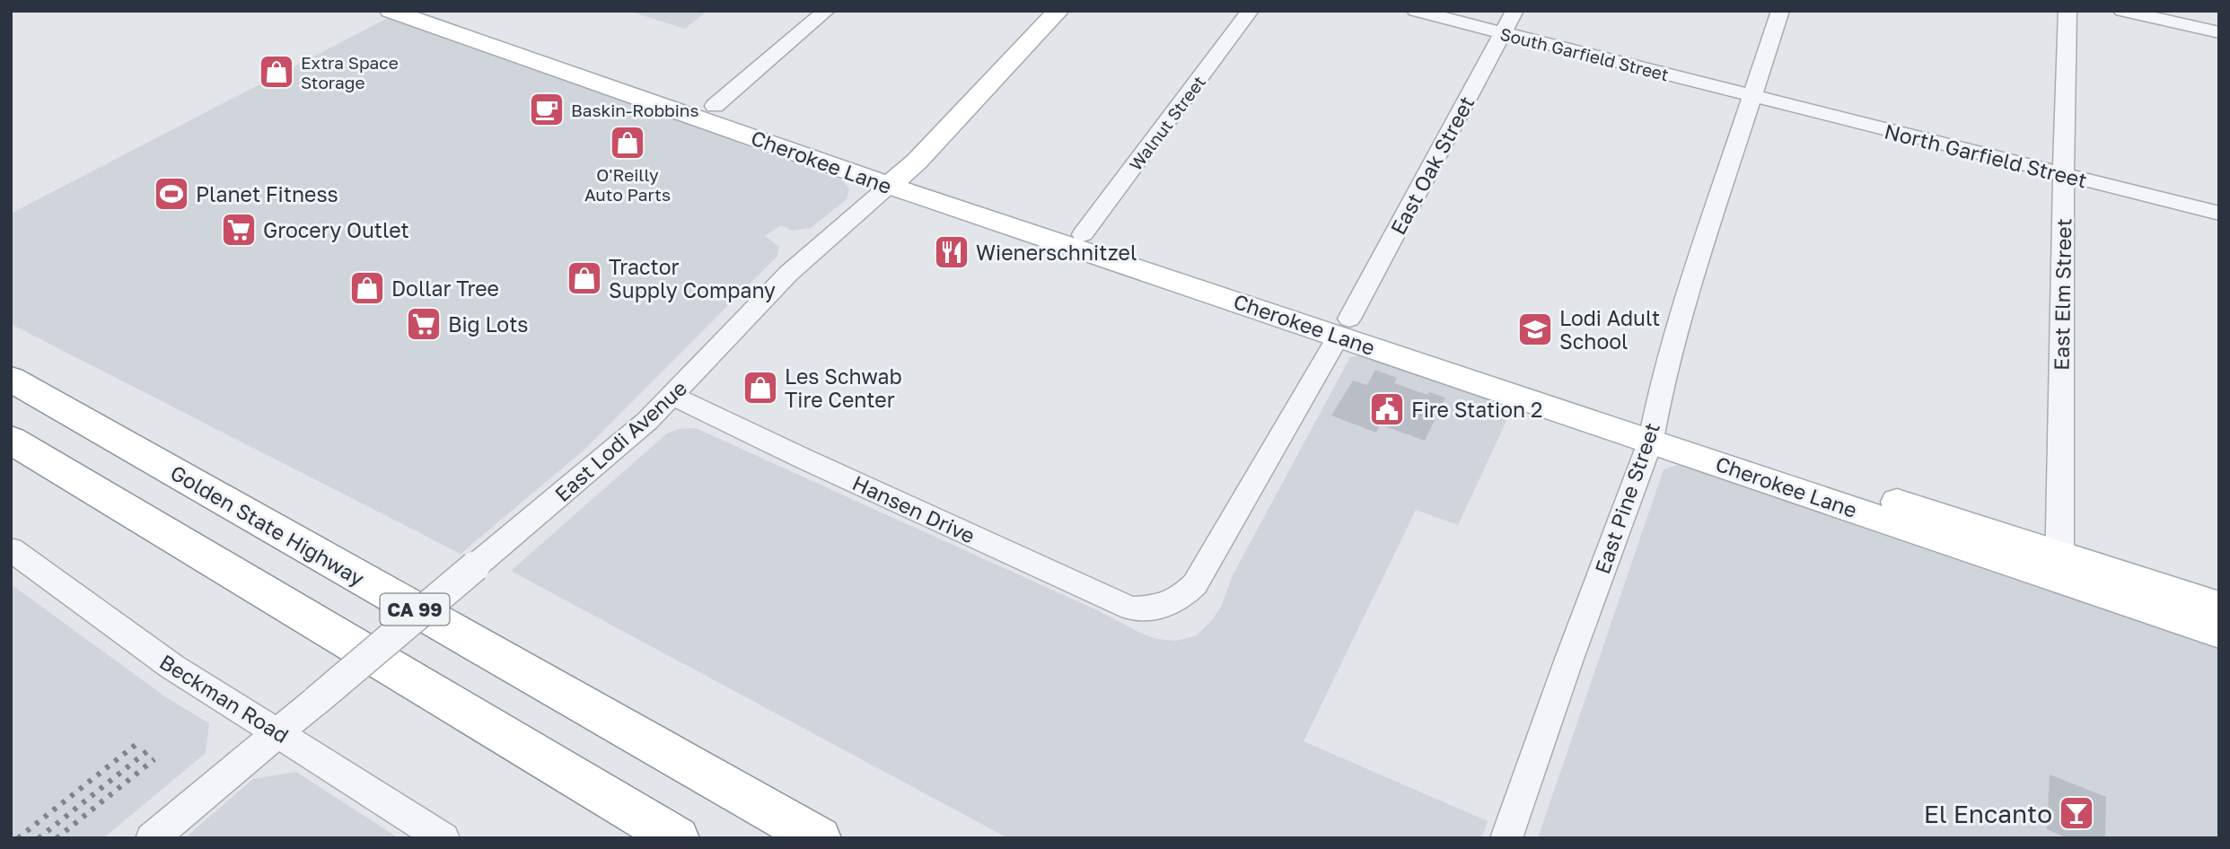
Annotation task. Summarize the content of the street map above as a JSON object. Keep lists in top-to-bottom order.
{
  "streets": {
    "highway": ["Golden State Highway", "CA 99"],
    "main road": ["Cherokee Lane", "East Lodi Avenue"],
    "street": [
      "South Garfield Street",
      "Walnut Street",
      "North Garfield Street",
      "East Oak Street",
      "East Elm Street",
      "East Pine Street",
      "Hansen Drive",
      "Beckman Road"
    ]
  },
  "crossings": [
    ["South Garfield Street", "North Garfield Street"],
    ["South Garfield Street", "East Oak Street"],
    ["South Garfield Street", "East Pine Street"],
    ["Walnut Street", "Cherokee Lane"],
    ["North Garfield Street", "East Elm Street"],
    ["North Garfield Street", "East Pine Street"],
    ["Cherokee Lane", "East Oak Street"],
    ["Cherokee Lane", "East Elm Street"],
    ["Cherokee Lane", "East Lodi Avenue"],
    ["Cherokee Lane", "East Pine Street"],
    ["East Oak Street", "Hansen Drive"],
    ["East Lodi Avenue", "Hansen Drive"],
    ["East Lodi Avenue", "Beckman Road"]
  ],
  "places": {
    "shop": [
      "Extra Space Storage",
      "O'Reilly Auto Parts",
      "Tractor Supply Company",
      "Dollar Tree",
      "Les Schwab Tire Center"
    ],
    "cafe": ["Baskin-Robbins"],
    "sports": ["Planet Fitness"],
    "supermarket": ["Grocery Outlet", "Big Lots"],
    "restaurant": ["Wienerschnitzel"],
    "school or university": ["Lodi Adult School"],
    "public building": ["Fire Station 2"],
    "bar": ["El Encanto"]
  }
}
